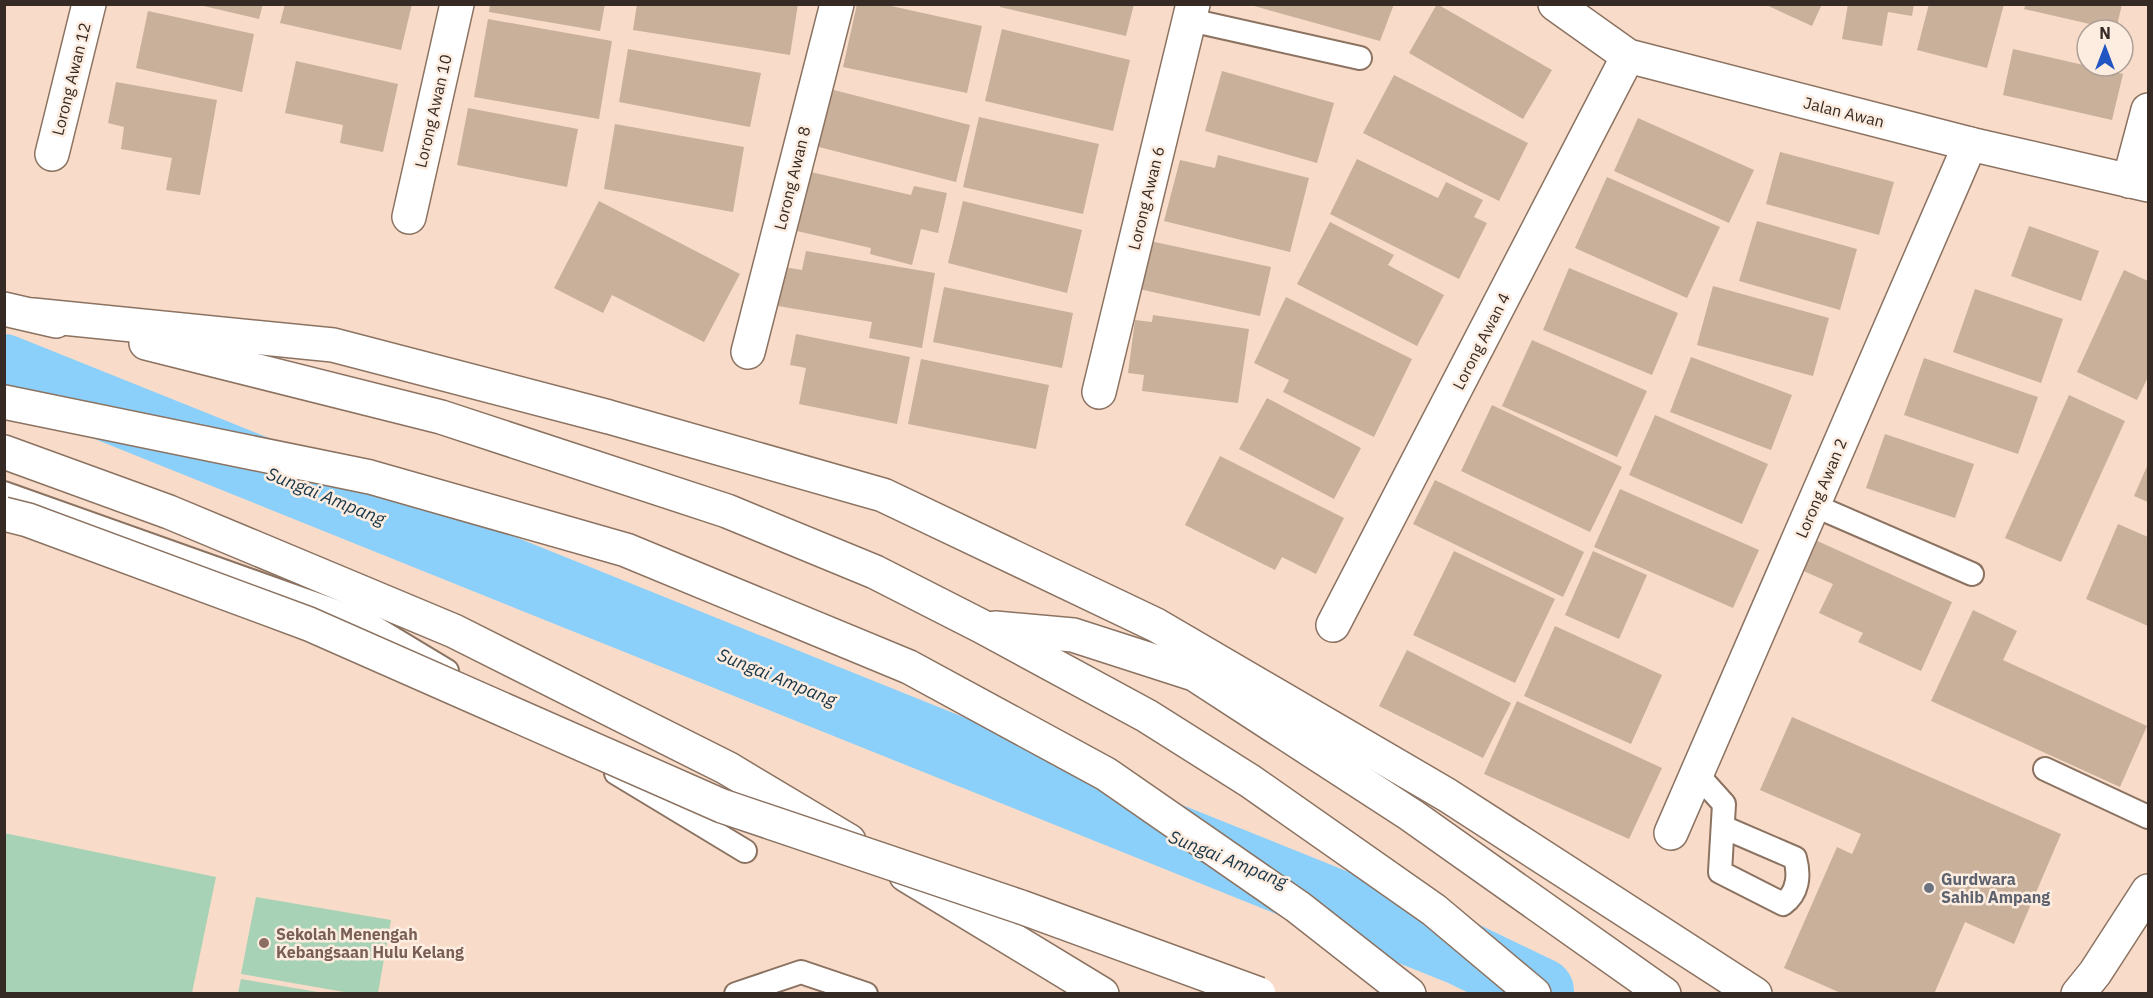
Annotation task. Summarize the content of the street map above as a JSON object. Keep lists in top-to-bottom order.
{
  "streets": {
    "main road": [
      "Lorong Awan 12",
      "Lorong Awan 10",
      "Jalan Awan",
      "Lorong Awan 8",
      "Lorong Awan 6",
      "Lorong Awan 4",
      "Lorong Awan 2"
    ]
  },
  "crossings": [
    ["Jalan Awan", "Lorong Awan 4"],
    ["Jalan Awan", "Lorong Awan 2"]
  ],
  "water": ["Sungai Ampang"],
  "places": ["Gurdwara Sahib Ampang", "Sekolah Menengah Kebangsaan Hulu Kelang"],
  "north": "top"
}
